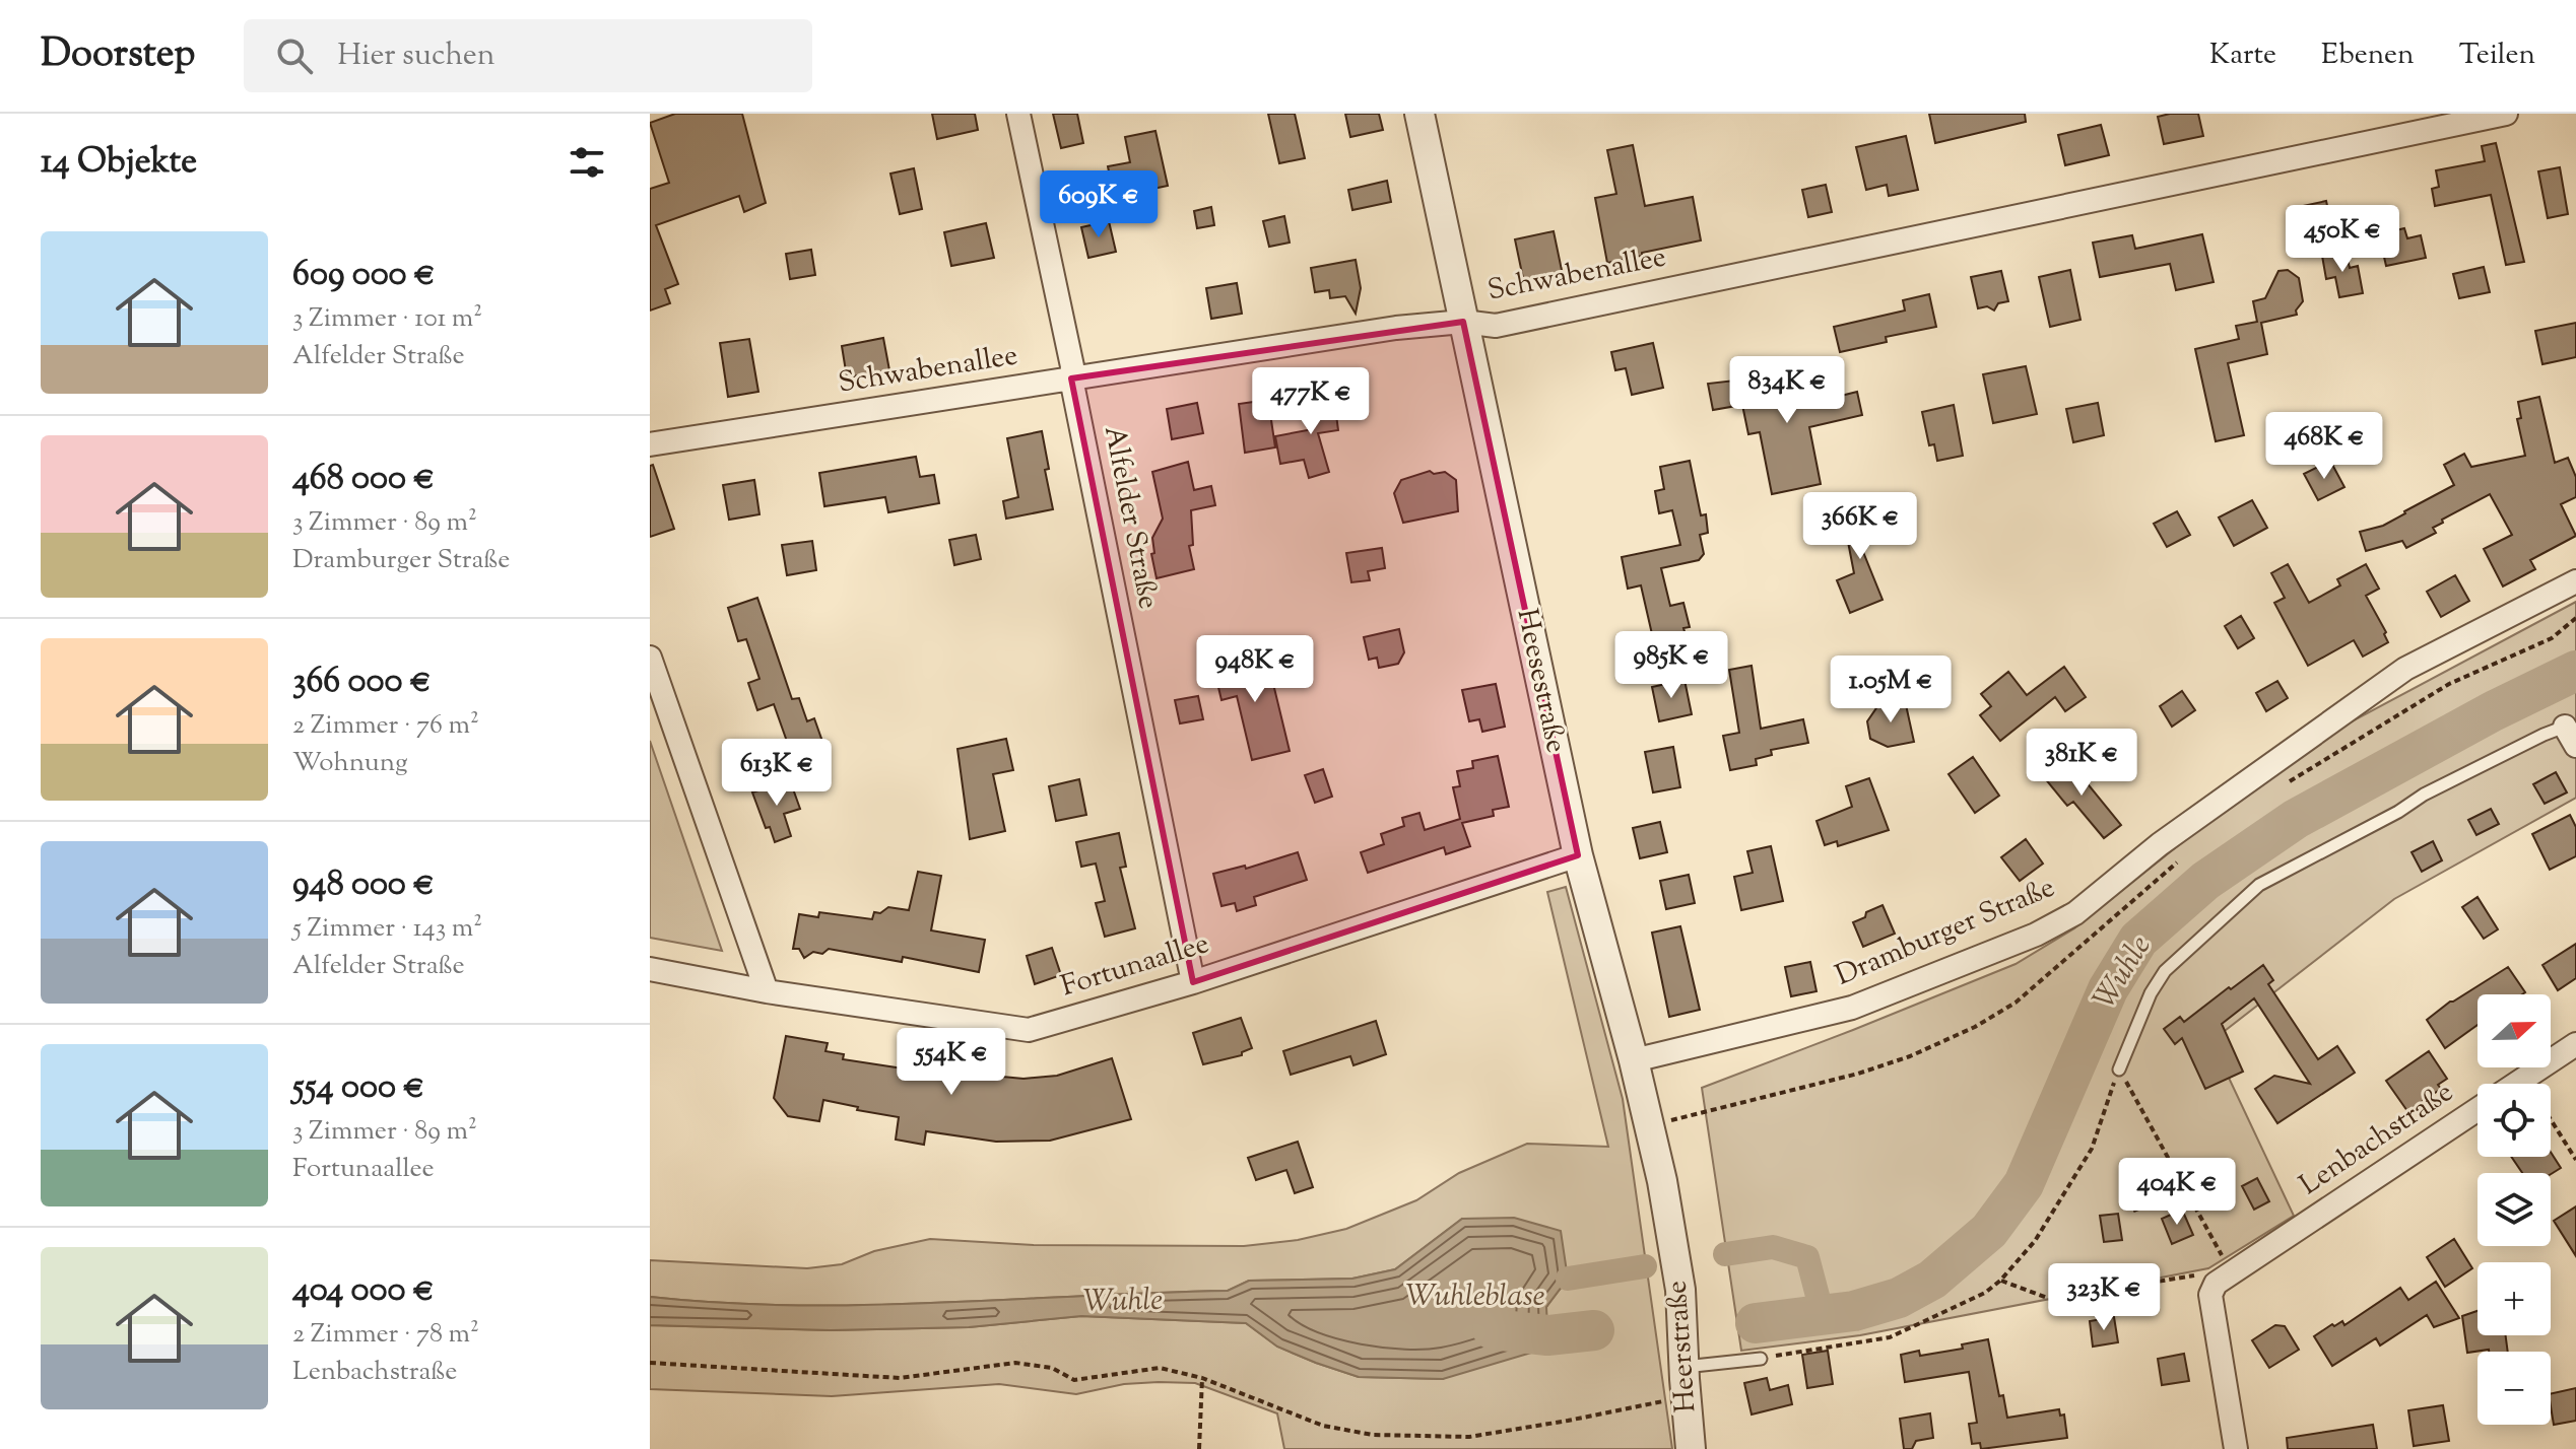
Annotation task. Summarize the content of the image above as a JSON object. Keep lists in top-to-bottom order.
{
  "streets": {
    "street": [
      "Schwabenallee",
      "Alfelder Straße",
      "Heesestraße",
      "Dramburger Straße",
      "Fortunaallee",
      "Lenbachstraße",
      "Heerstraße"
    ]
  },
  "crossings": [
    ["Schwabenallee", "Alfelder Straße"],
    ["Schwabenallee", "Heesestraße"],
    ["Alfelder Straße", "Fortunaallee"],
    ["Heesestraße", "Dramburger Straße"],
    ["Heesestraße", "Fortunaallee"],
    ["Heesestraße", "Heerstraße"]
  ],
  "water": ["Wuhle", "Wuhleblase"],
  "north": "right",
  "page": {
    "header": "Doorstep",
    "search": "Hier suchen",
    "nav": ["Karte", "Ebenen", "Teilen"],
    "heading": "14 Objekte",
    "price": [
      "609K €",
      "450K €",
      "834K €",
      "477K €",
      "468K €",
      "366K €",
      "985K €",
      "948K €",
      "1.05M €",
      "381K €",
      "613K €",
      "554K €",
      "404K €",
      "323K €"
    ],
    "list": [
      {
        "name": "609 000 €",
        "note": "3 Zimmer · 101 m² · Alfelder Straße"
      },
      {
        "name": "468 000 €",
        "note": "3 Zimmer · 89 m² · Dramburger Straße"
      },
      {
        "name": "366 000 €",
        "note": "2 Zimmer · 76 m² · Wohnung"
      },
      {
        "name": "948 000 €",
        "note": "5 Zimmer · 143 m² · Alfelder Straße"
      },
      {
        "name": "554 000 €",
        "note": "3 Zimmer · 89 m² · Fortunaallee"
      },
      {
        "name": "404 000 €",
        "note": "2 Zimmer · 78 m² · Lenbachstraße"
      }
    ],
    "map_buttons": ["+", "−"]
  }
}
